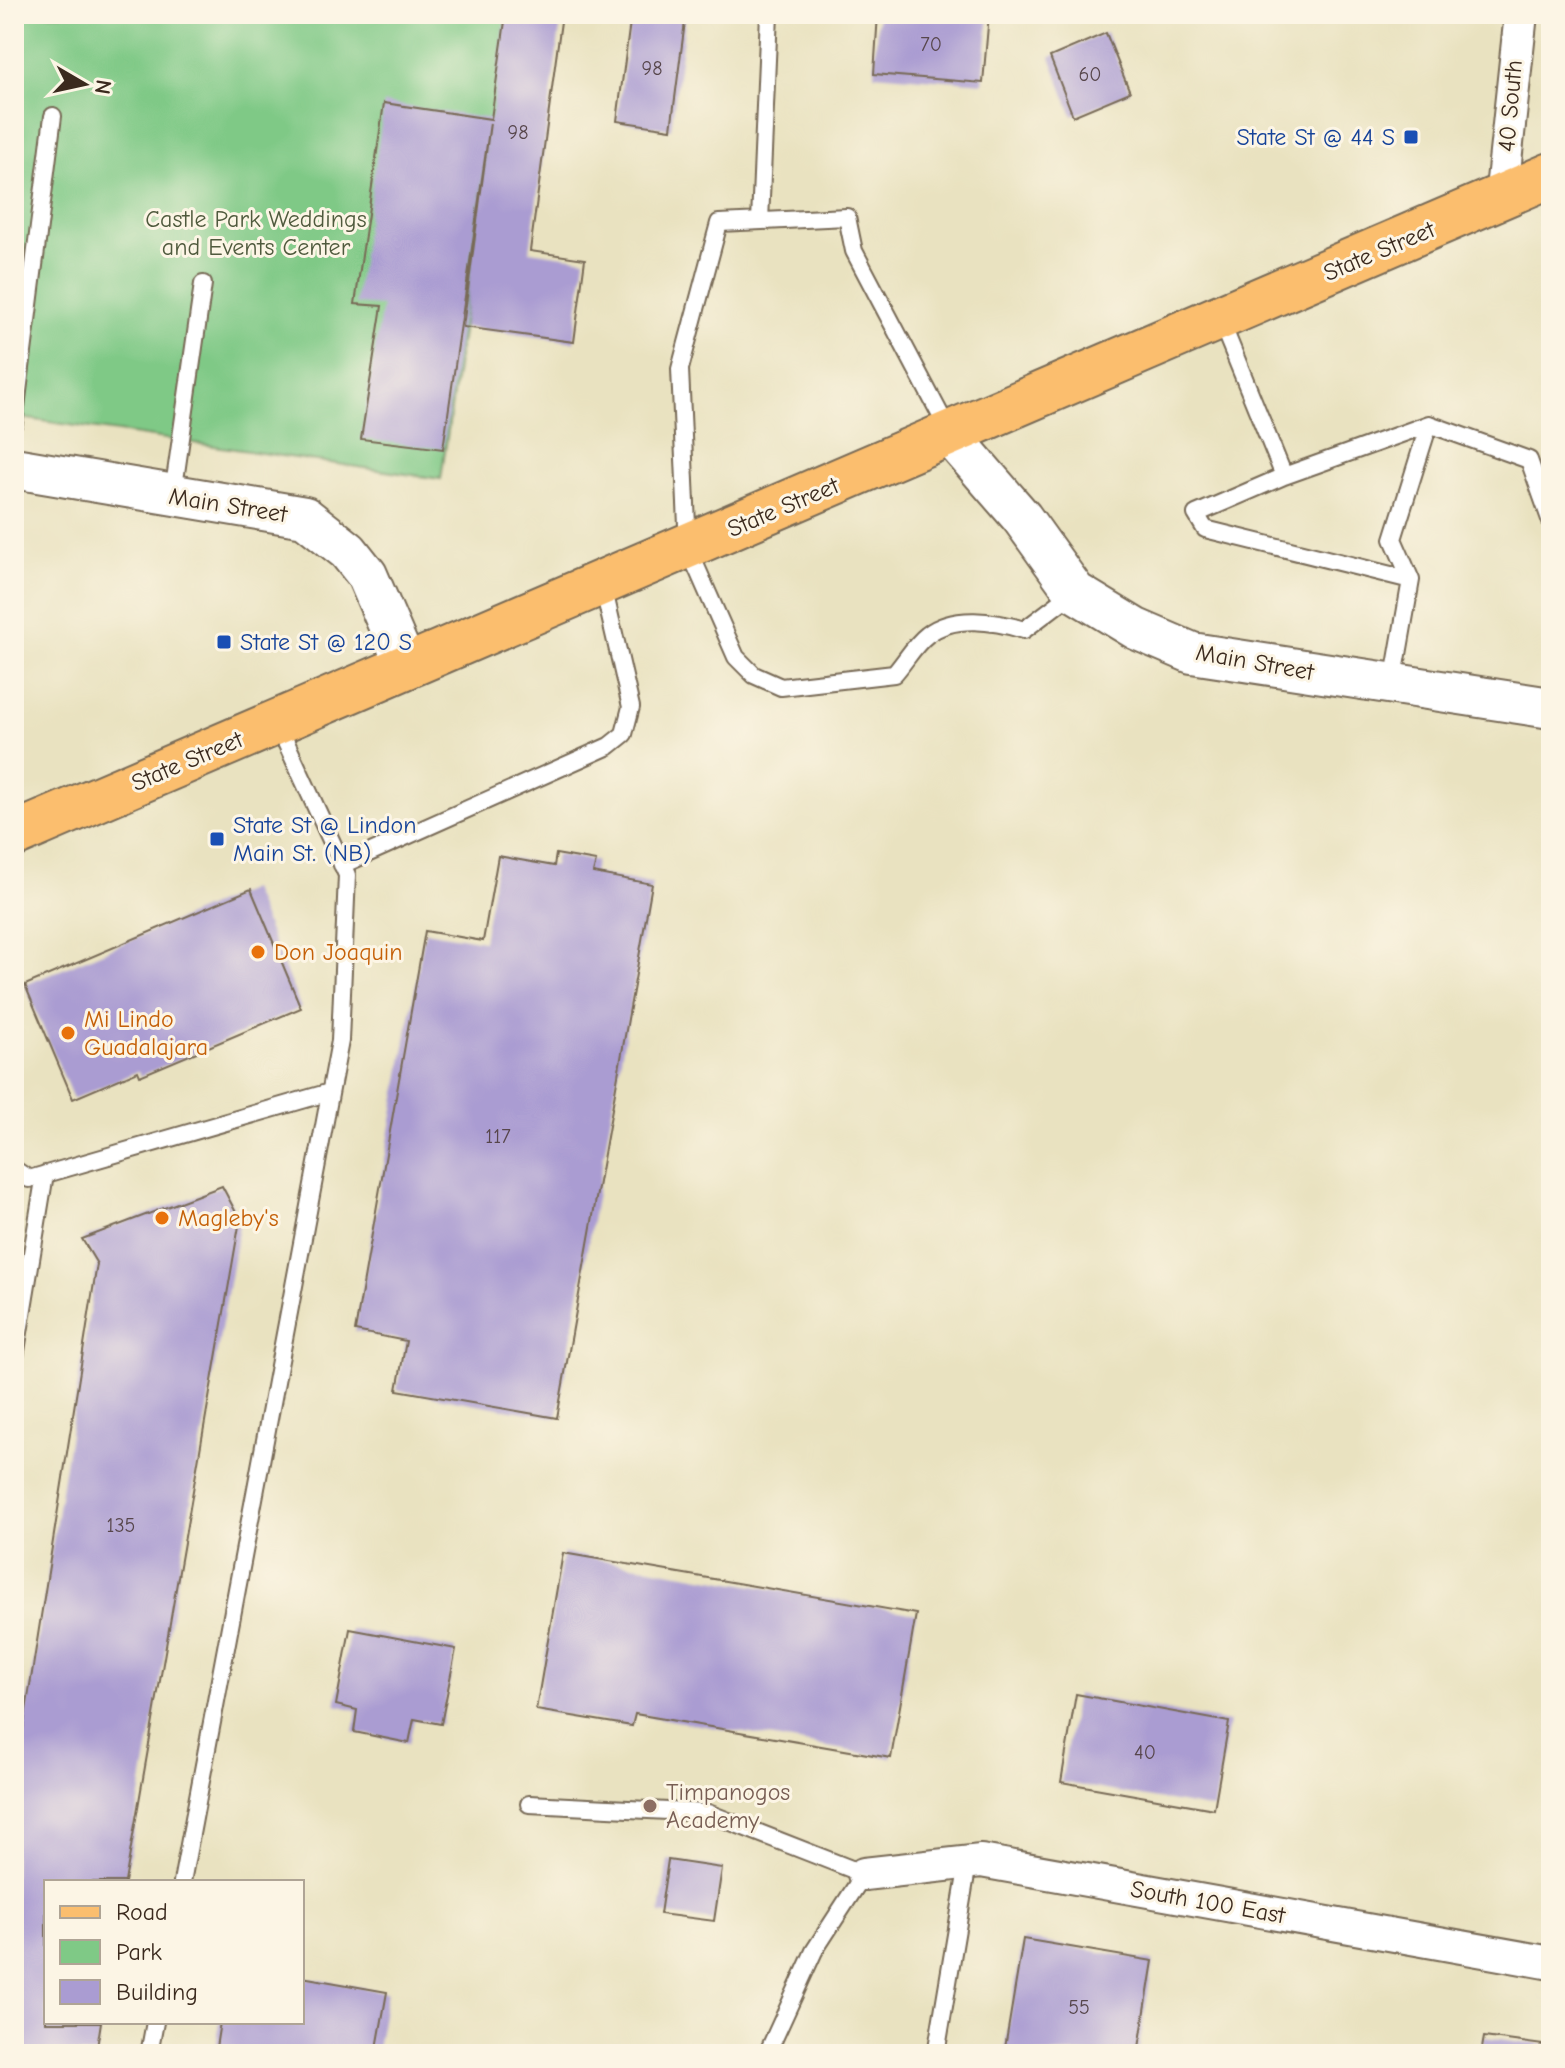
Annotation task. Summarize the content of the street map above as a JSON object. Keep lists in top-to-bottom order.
{
  "streets": {
    "main road": ["State Street"],
    "street": ["40 South", "Main Street", "South 100 East"]
  },
  "crossings": [
    ["40 South", "State Street"],
    ["State Street", "Main Street"]
  ],
  "parks": ["Castle Park Weddings and Events Center"],
  "places": {
    "transit": ["State St @ 44 S", "State St @ 120 S", "State St @ Lindon Main St. (NB)"],
    "other": [
      "Don Joaquin",
      "Mi Lindo Guadalajara",
      "Magleby's",
      "Timpanogos Academy"
    ]
  },
  "house_numbers": [
    "70",
    "98",
    "60",
    "98",
    "117",
    "135",
    "40",
    "55"
  ],
  "legend": ["Road", "Park", "Building"],
  "north": "right"
}
